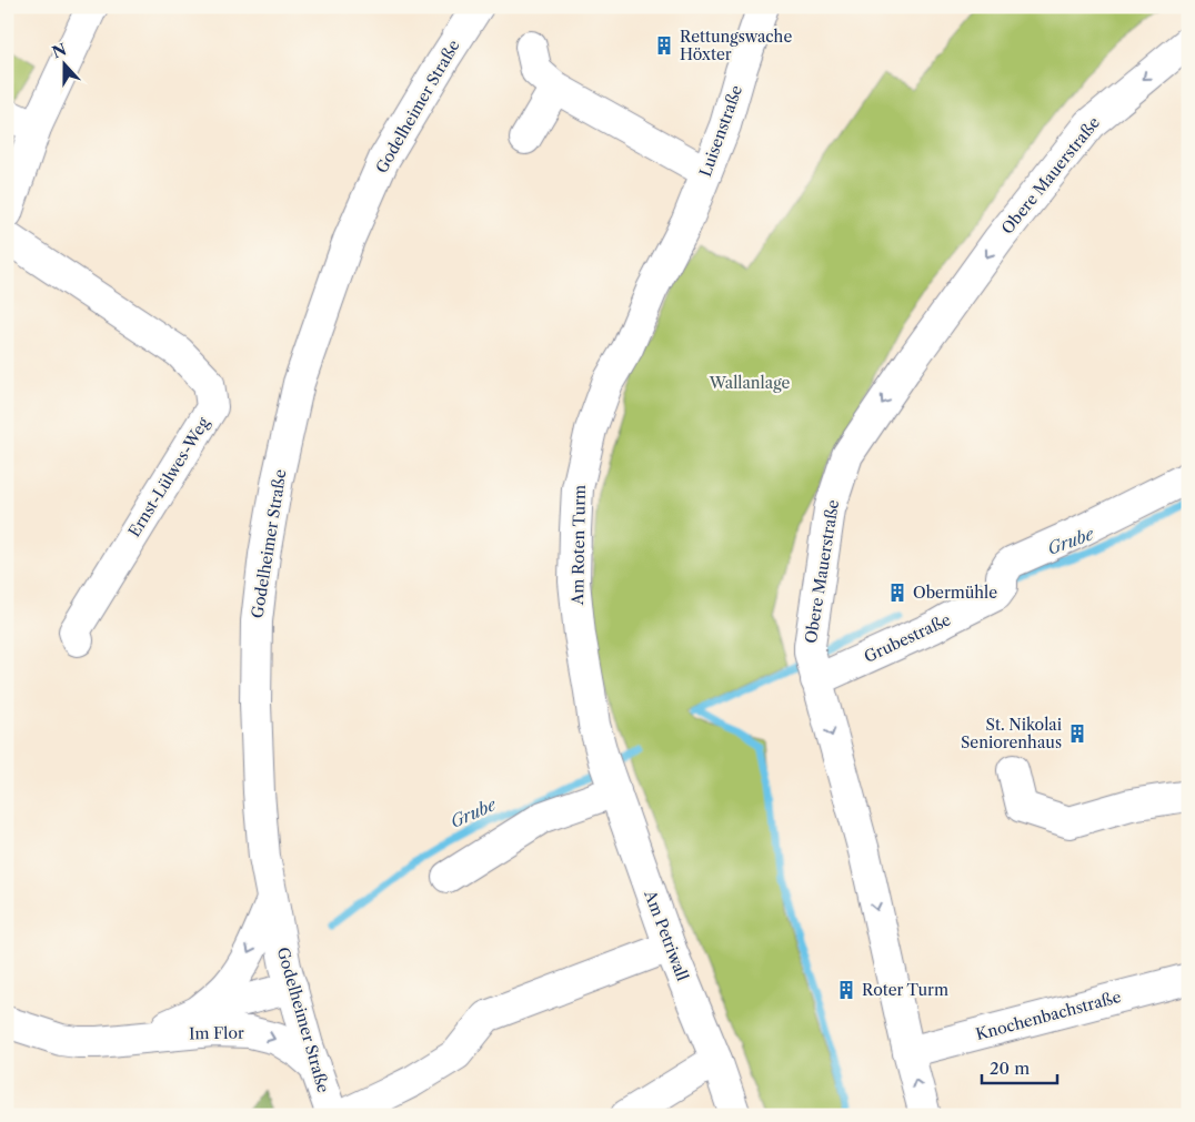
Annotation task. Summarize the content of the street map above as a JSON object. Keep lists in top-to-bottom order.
{
  "streets": {
    "street": [
      "Godelheimer Straße",
      "Luisenstraße",
      "Obere Mauerstraße",
      "Ernst-Lülwes-Weg",
      "Am Roten Turm",
      "Grubestraße",
      "Am Petriwall",
      "Knochenbachstraße",
      "Im Flor"
    ]
  },
  "crossings": [
    ["Godelheimer Straße", "Im Flor"],
    ["Luisenstraße", "Am Roten Turm"],
    ["Obere Mauerstraße", "Grubestraße"],
    ["Obere Mauerstraße", "Knochenbachstraße"],
    ["Am Roten Turm", "Am Petriwall"]
  ],
  "one_way": ["Obere Mauerstraße"],
  "water": ["Grube"],
  "parks": ["Wallanlage"],
  "places": {
    "building": [
      "Rettungswache Höxter",
      "Obermühle",
      "St. Nikolai Seniorenhaus",
      "Roter Turm"
    ]
  },
  "scale_bar": "20 m",
  "north": "top"
}
